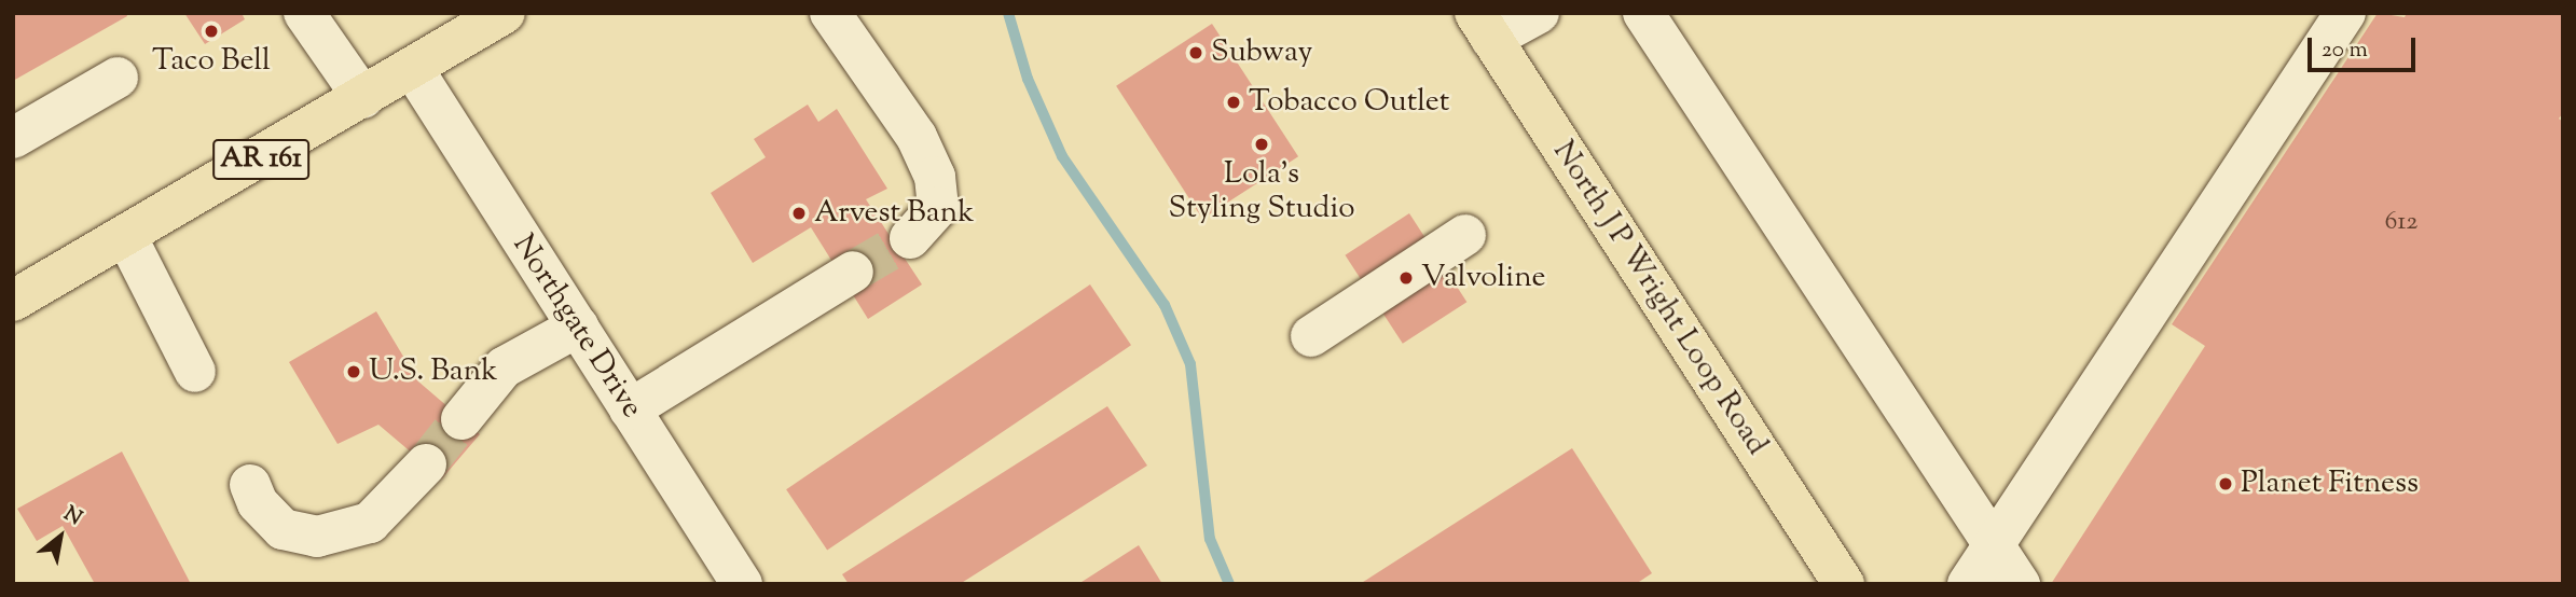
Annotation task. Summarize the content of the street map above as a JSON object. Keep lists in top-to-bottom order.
{
  "streets": {
    "main road": ["AR 161", "North J P Wright Loop Road"],
    "street": ["Northgate Drive"]
  },
  "crossings": [
    ["AR 161", "Northgate Drive"]
  ],
  "places": [
    "Taco Bell",
    "Subway",
    "Tobacco Outlet",
    "Lola's Styling Studio",
    "Arvest Bank",
    "Valvoline",
    "U.S. Bank",
    "Planet Fitness"
  ],
  "house_numbers": ["612"],
  "scale_bar": "20 m",
  "north": "top right"
}
